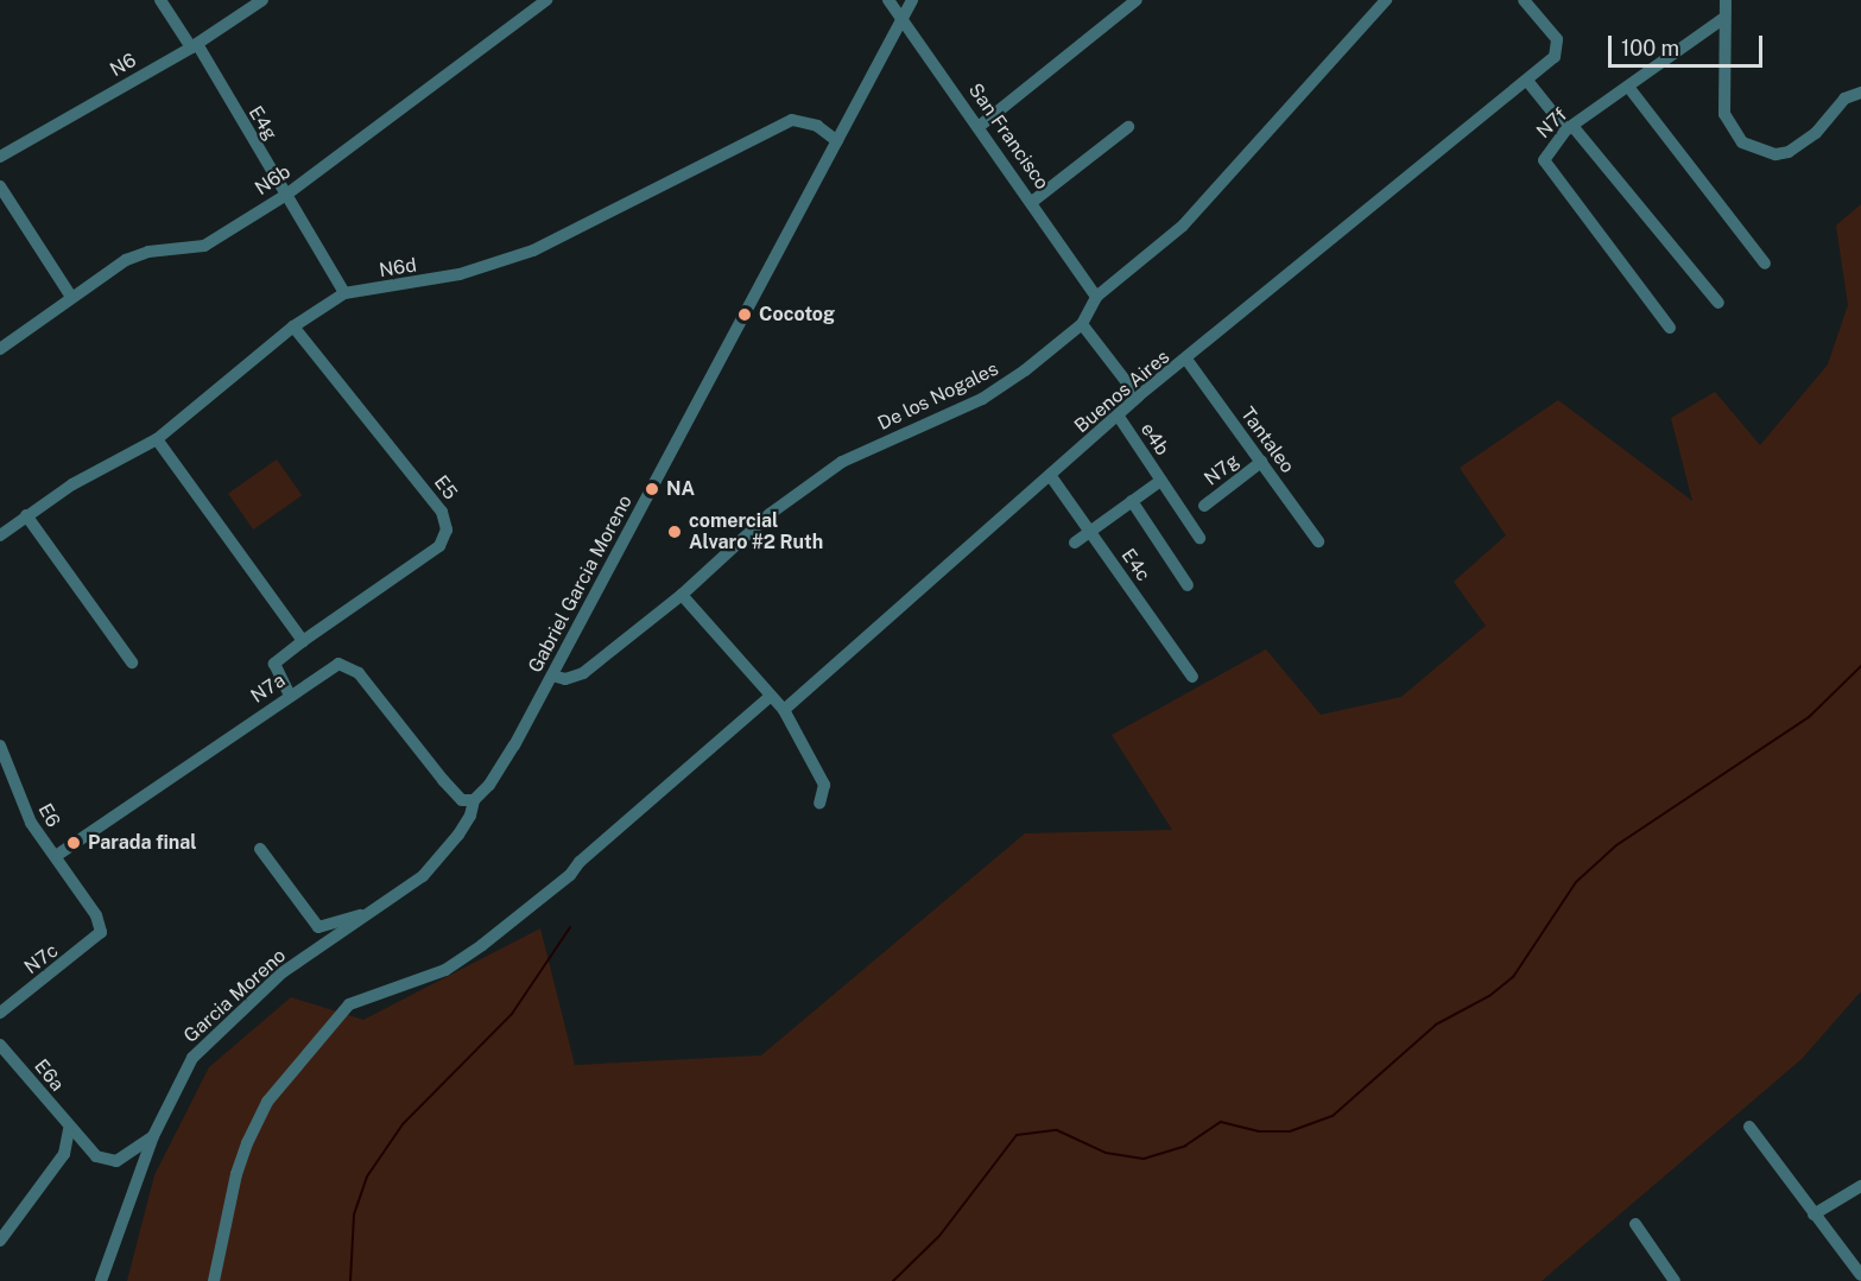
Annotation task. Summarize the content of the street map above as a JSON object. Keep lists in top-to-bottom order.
{
  "streets": {
    "street": [
      "N6",
      "E4g",
      "N7f",
      "San Francisco",
      "N6b",
      "N6d",
      "Buenos Aires",
      "De los Nogales",
      "e4b",
      "Tantaleo",
      "N7g",
      "E5",
      "E4c",
      "Gabriel Garcia Moreno",
      "N7a",
      "E6",
      "N7c",
      "Garcia Moreno",
      "E6a"
    ]
  },
  "crossings": [
    ["N6", "E4g"],
    ["E4g", "N6b"],
    ["E4g", "N6d"],
    ["San Francisco", "De los Nogales"],
    ["San Francisco", "Gabriel Garcia Moreno"],
    ["N6d", "E5"],
    ["N6d", "Gabriel Garcia Moreno"],
    ["Buenos Aires", "e4b"],
    ["Buenos Aires", "Tantaleo"],
    ["Buenos Aires", "E4c"],
    ["De los Nogales", "Gabriel Garcia Moreno"],
    ["Tantaleo", "N7g"],
    ["E5", "N7a"],
    ["Gabriel Garcia Moreno", "N7a"],
    ["Gabriel Garcia Moreno", "Garcia Moreno"],
    ["N7a", "E6"],
    ["N7a", "Garcia Moreno"],
    ["E6", "N7c"],
    ["Garcia Moreno", "E6a"]
  ],
  "places": [
    "Cocotog",
    "NA",
    "comercial Alvaro #2 Ruth",
    "Parada final"
  ],
  "scale_bar": "100 m"
}
